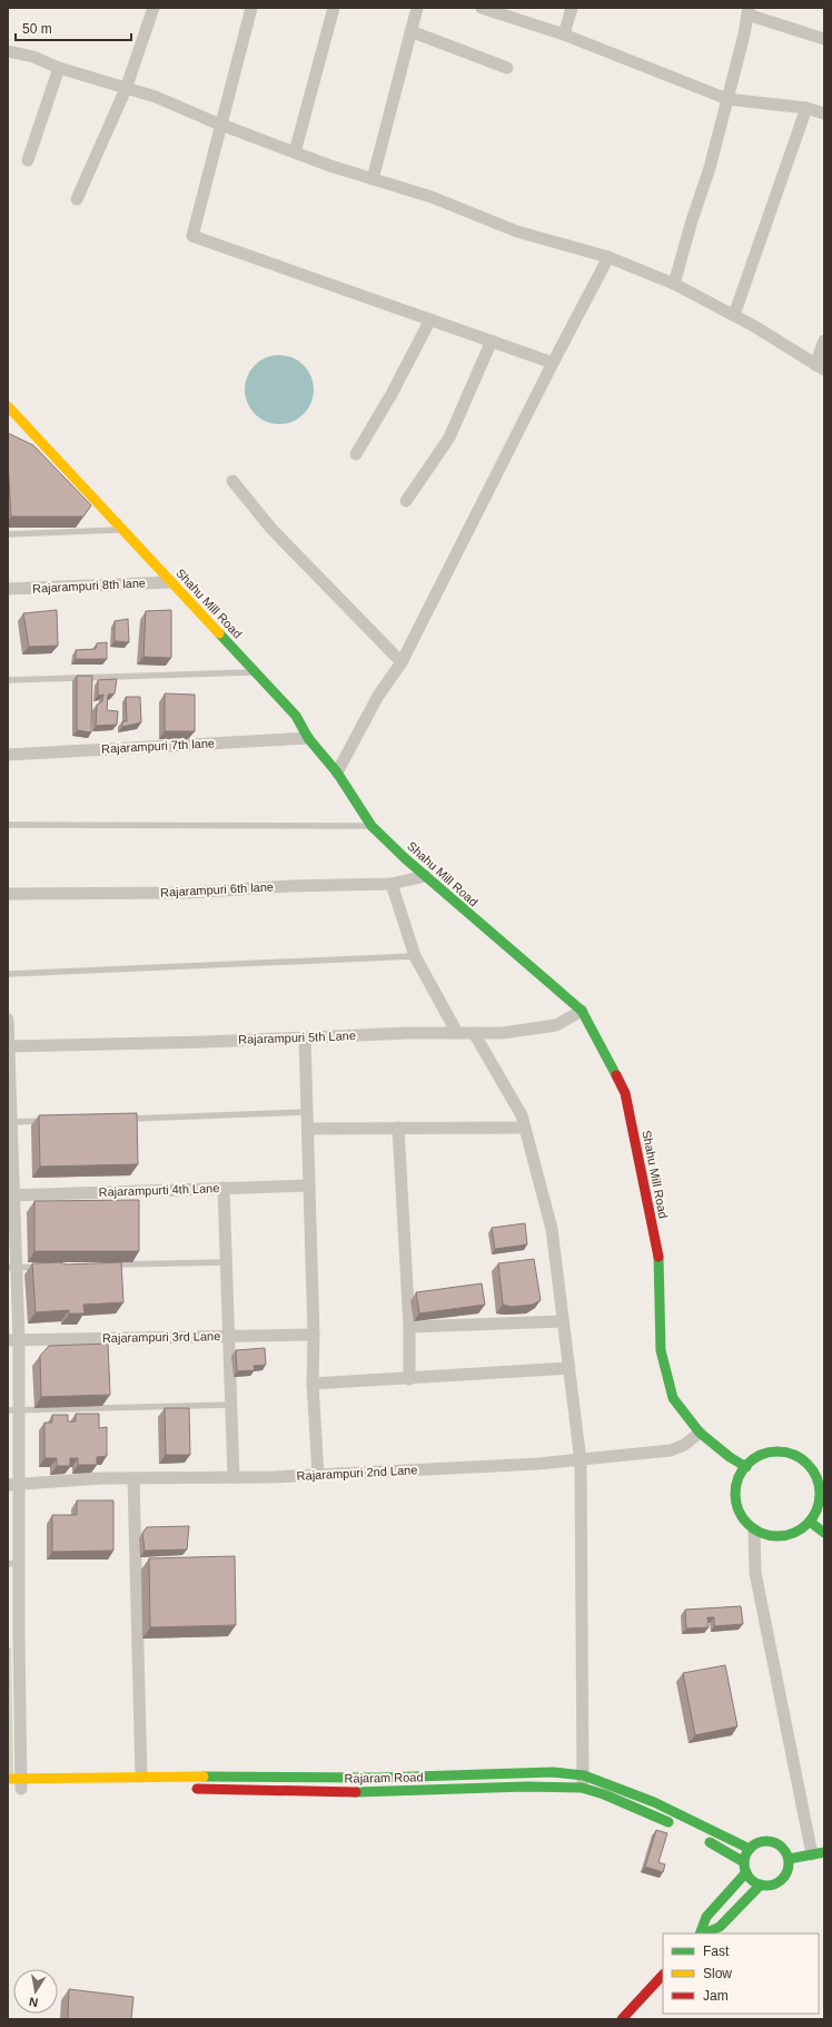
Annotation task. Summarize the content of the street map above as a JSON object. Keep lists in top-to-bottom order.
{
  "streets": {
    "main road": ["Shahu Mill Road", "Rajaram Road"],
    "street": [
      "Rajarampuri 8th lane",
      "Rajarampuri 7th lane",
      "Rajarampuri 6th lane",
      "Rajarampuri 5th Lane",
      "Rajarampurti 4th Lane",
      "Rajarampuri 3rd Lane",
      "Rajarampuri 2nd Lane"
    ]
  },
  "crossings": [
    ["Rajarampuri 8th lane", "Shahu Mill Road"],
    ["Shahu Mill Road", "Rajarampuri 7th lane"],
    ["Shahu Mill Road", "Rajarampuri 6th lane"],
    ["Shahu Mill Road", "Rajarampuri 5th Lane"],
    ["Shahu Mill Road", "Rajarampuri 2nd Lane"]
  ],
  "legend": ["Fast", "Slow", "Jam"],
  "scale_bar": "50 m",
  "north": "bottom"
}
